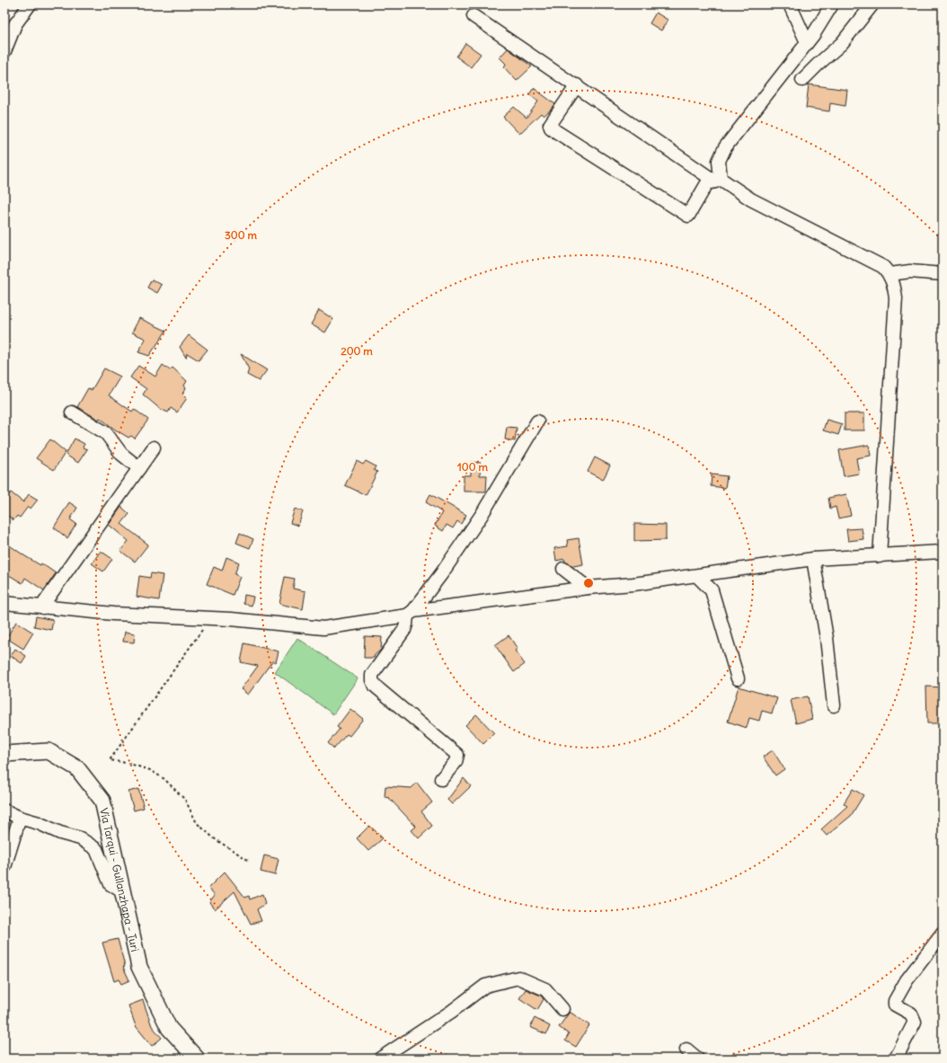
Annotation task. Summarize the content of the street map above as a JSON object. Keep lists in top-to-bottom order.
{
  "streets": {
    "main road": ["Vía Tarqui - Gullanzhapa - Turi"]
  },
  "rings": ["300 m", "200 m", "100 m"]
}
